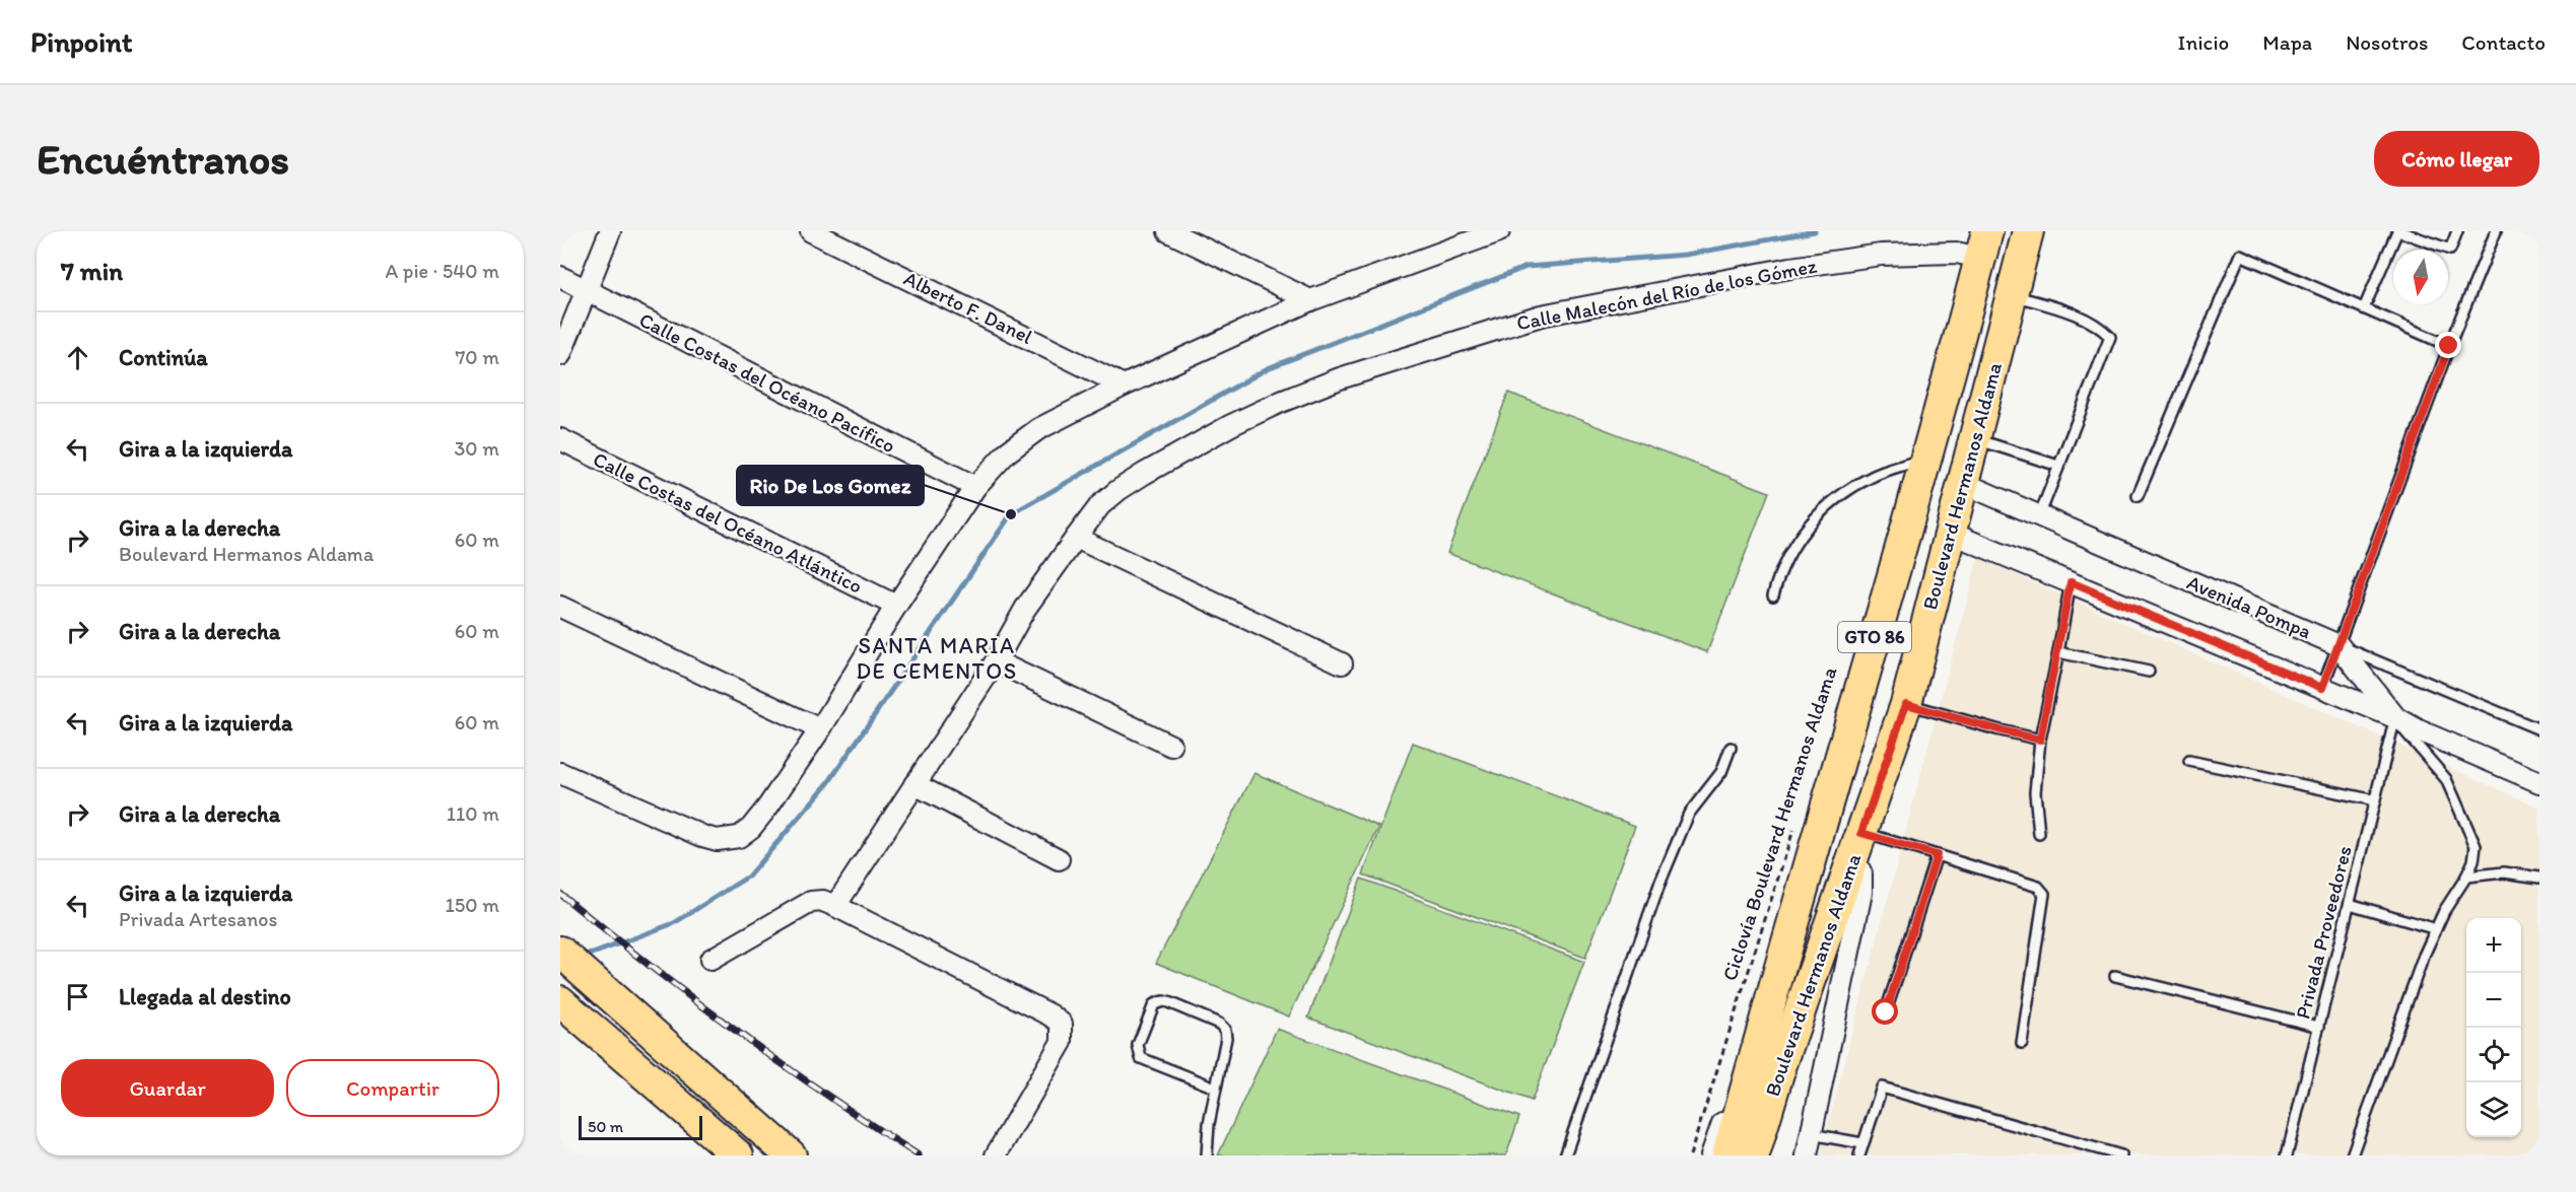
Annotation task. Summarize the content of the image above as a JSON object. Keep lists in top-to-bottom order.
{
  "streets": {
    "main road": ["Boulevard Hermanos Aldama", "GTO 86"],
    "street": [
      "Calle Malecón del Río de los Gómez",
      "Alberto F. Danel",
      "Calle Costas del Océano Pacífico",
      "Calle Costas del Océano Atlántico",
      "Avenida Pompa"
    ],
    "lane": ["Privada Proveedores"],
    "path": ["Ciclovía Boulevard Hermanos Aldama"]
  },
  "crossings": [
    ["Calle Malecón del Río de los Gómez", "Boulevard Hermanos Aldama"],
    ["Boulevard Hermanos Aldama", "Avenida Pompa"],
    ["Avenida Pompa", "Privada Proveedores"]
  ],
  "districts": ["SANTA MARIA DE CEMENTOS"],
  "places": ["Rio De Los Gomez"],
  "scale_bar": "50 m",
  "north": "bottom",
  "page": {
    "header": "Pinpoint",
    "nav": [
      "Inicio",
      "Mapa",
      "Nosotros",
      "Contacto"
    ],
    "buttons": [
      "Cómo llegar",
      ["Guardar", "Compartir"]
    ],
    "title": "Encuéntranos",
    "heading": ["7 min", "A pie · 540 m"],
    "list": [
      ["Continúa", "70 m"],
      ["Gira a la izquierda", "30 m"],
      ["Gira a la derecha", "Boulevard Hermanos Aldama", "60 m"],
      ["Gira a la derecha", "60 m"],
      ["Gira a la izquierda", "60 m"],
      ["Gira a la derecha", "110 m"],
      ["Gira a la izquierda", "Privada Artesanos", "150 m"],
      "Llegada al destino"
    ],
    "map_buttons": ["+", "−"],
    "scale": "50 m"
  }
}
